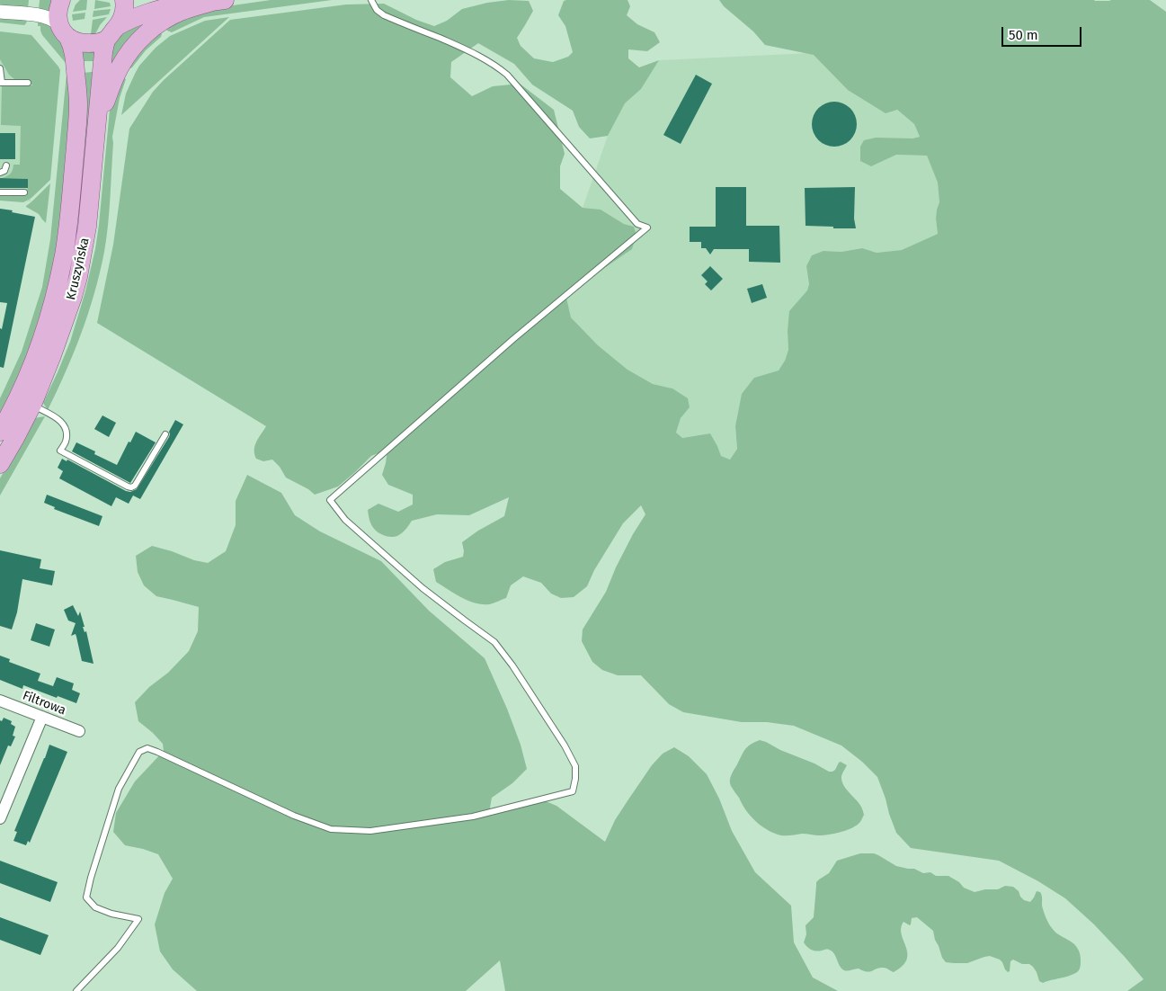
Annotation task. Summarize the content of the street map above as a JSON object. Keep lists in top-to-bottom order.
{
  "streets": {
    "main road": ["Kruszyńska"],
    "street": ["Filtrowa"]
  },
  "scale_bar": "50 m"
}
